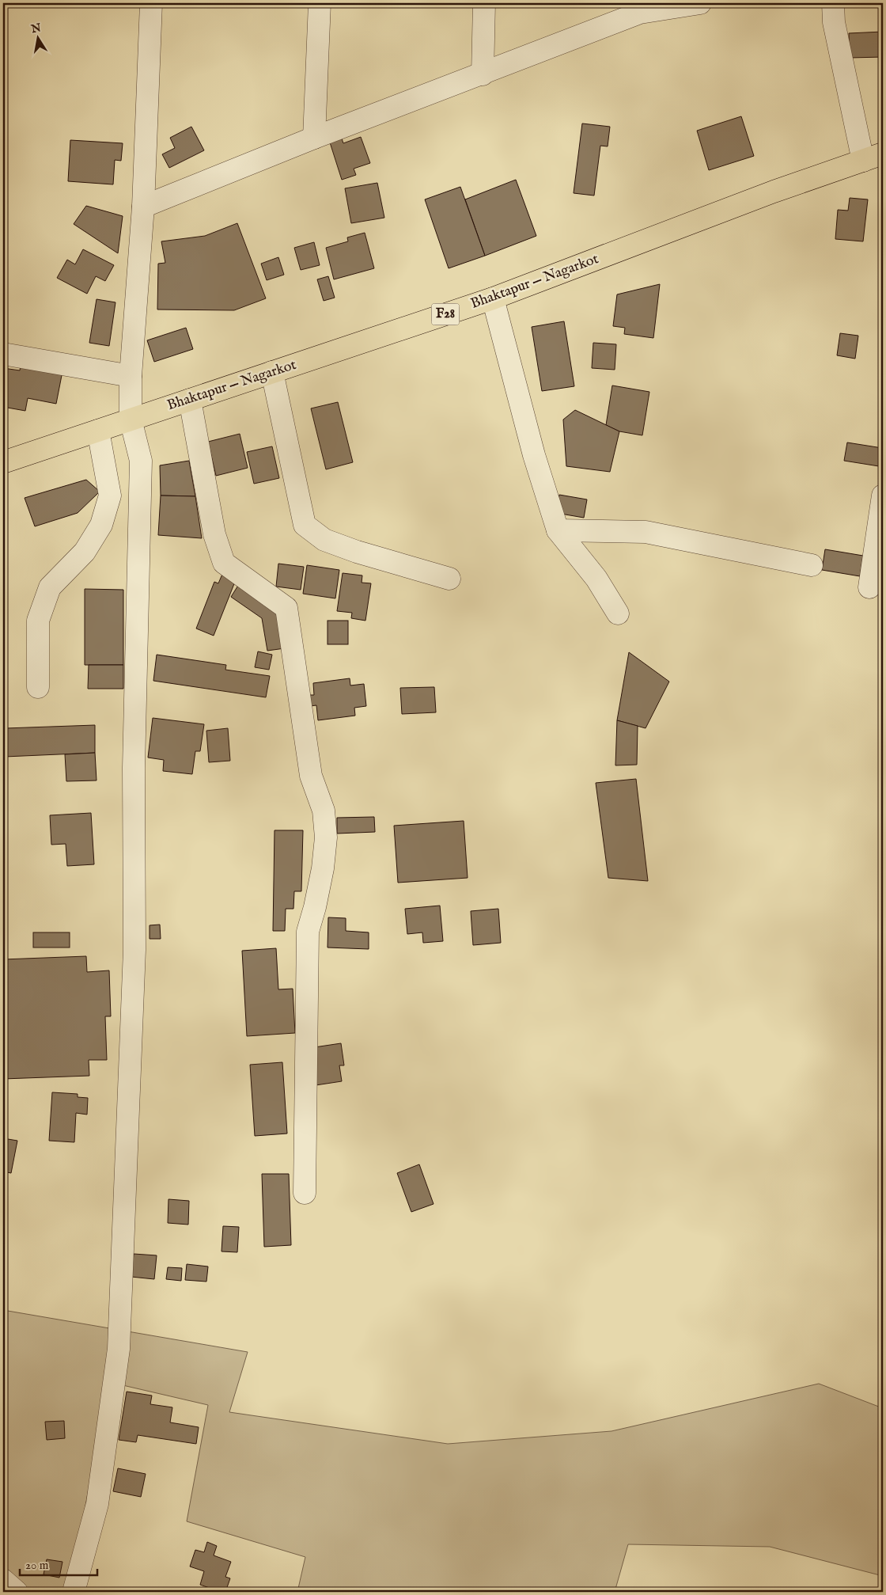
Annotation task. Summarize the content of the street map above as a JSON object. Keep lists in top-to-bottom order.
{
  "streets": {
    "main road": ["Bhaktapur — Nagarkot", "F28"]
  },
  "scale_bar": "20 m",
  "north": "top"
}
